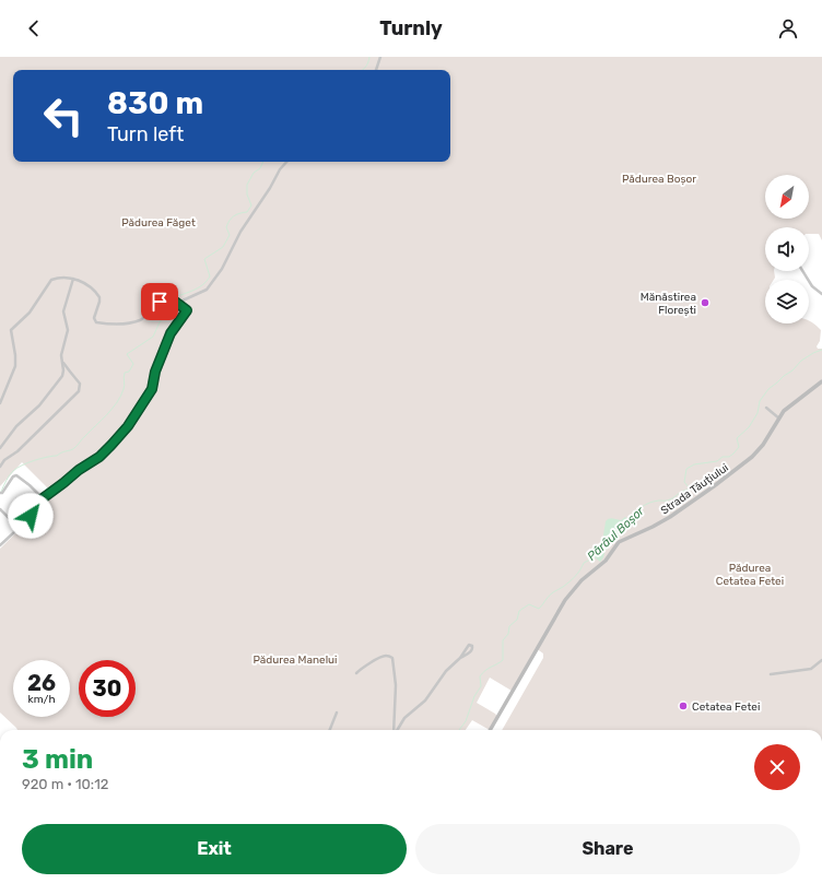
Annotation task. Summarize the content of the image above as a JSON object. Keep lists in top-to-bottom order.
{
  "streets": {
    "main road": ["Strada Tăuțiului"]
  },
  "water": ["Pârâul Boșor"],
  "parks": [
    "Pădurea Boșor",
    "Pădurea Făget",
    "Pădurea Cetatea Fetei",
    "Pădurea Manelui"
  ],
  "places": ["Mănăstirea Florești", "Cetatea Fetei"],
  "north": "bottom left",
  "page": {
    "header": "Turnly",
    "turn": ["830 m", "Turn left"],
    "speed": "26 km/h",
    "limit": "30",
    "heading": ["3 min", "920 m · 10:12"],
    "buttons": ["Exit", "Share"]
  }
}
